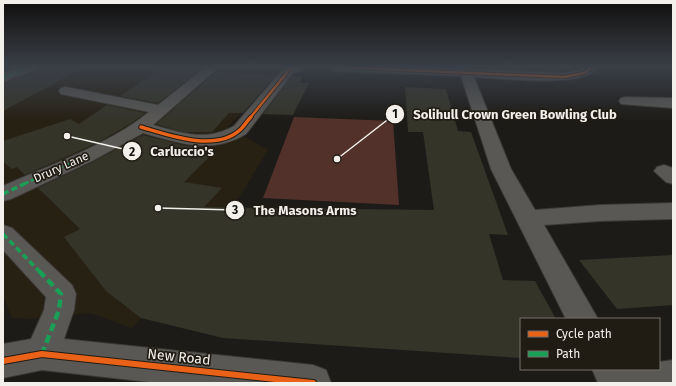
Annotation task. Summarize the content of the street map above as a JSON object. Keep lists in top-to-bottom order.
{
  "streets": {
    "street": ["Drury Lane", "New Road"]
  },
  "places": ["Carluccio's", "Solihull Crown Green Bowling Club", "The Masons Arms"],
  "legend": ["Cycle path", "Path"]
}
